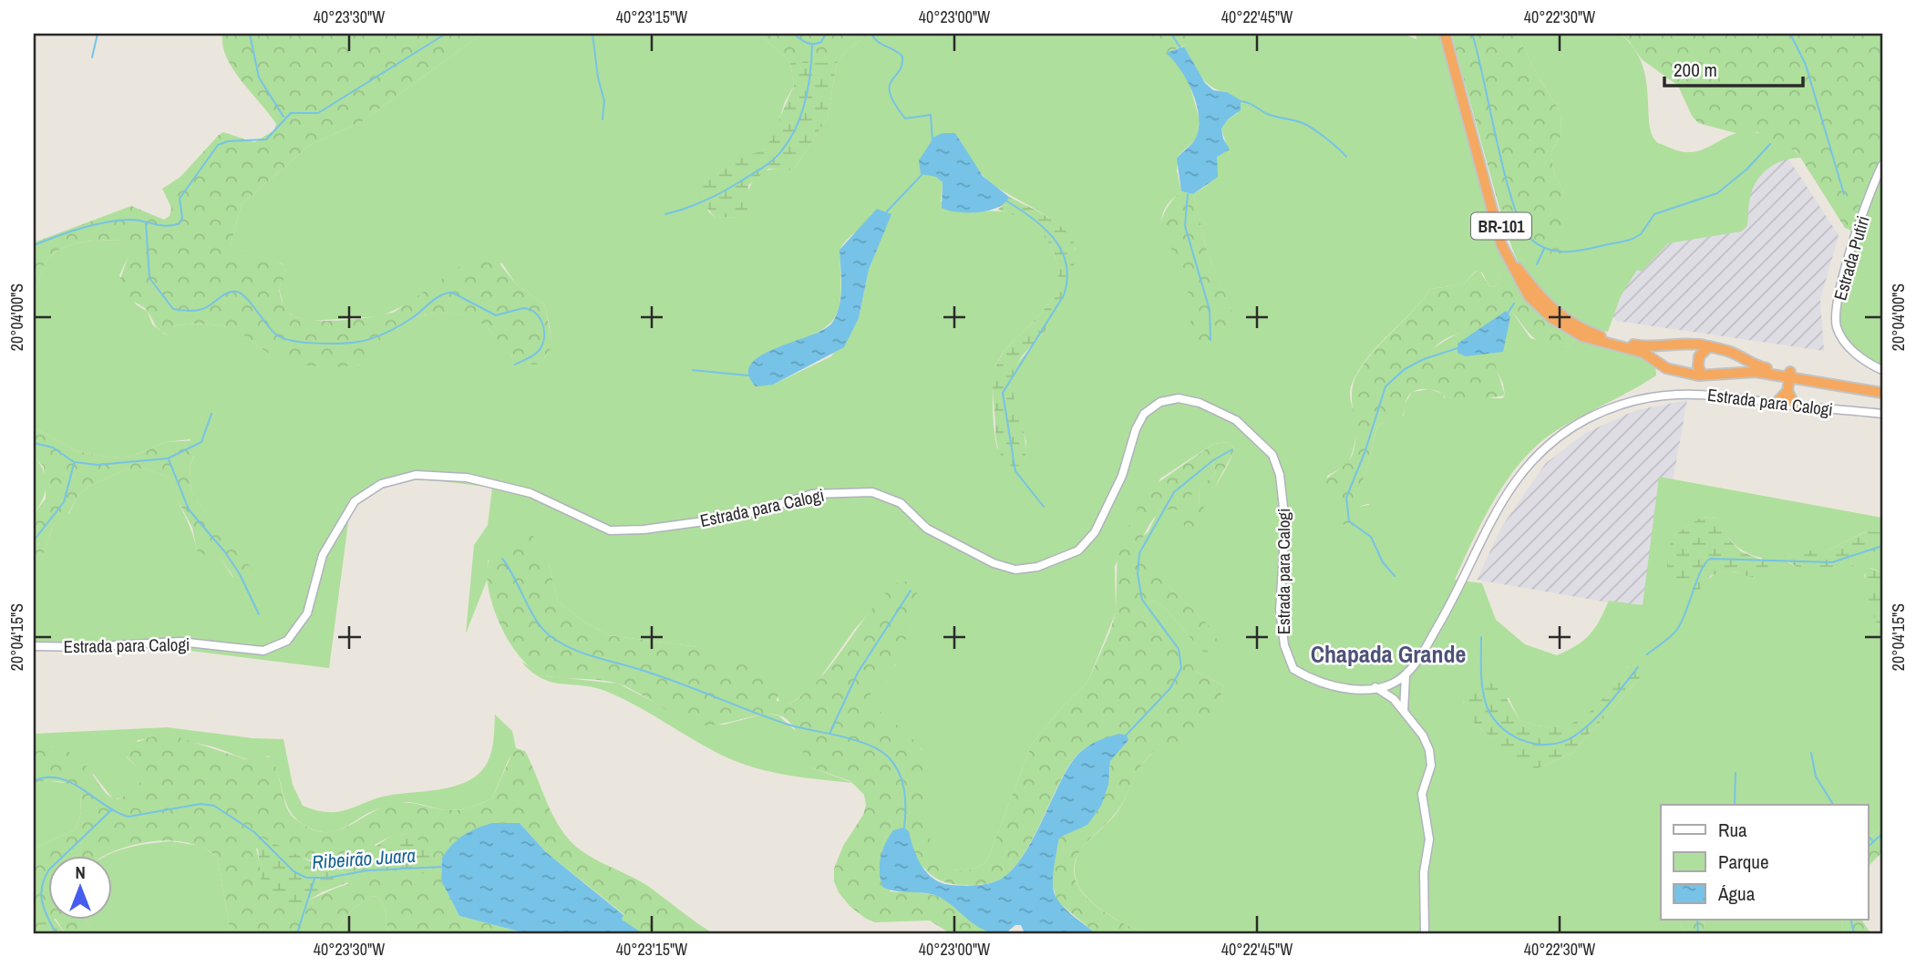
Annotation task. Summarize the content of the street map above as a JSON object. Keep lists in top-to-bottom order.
{
  "streets": {
    "highway": ["BR-101"],
    "street": ["Estrada Putiri", "Estrada para Calogi"]
  },
  "districts": ["Chapada Grande"],
  "water": ["Ribeirão Juara"],
  "legend": ["Rua", "Parque", "Água"],
  "scale_bar": "200 m",
  "north": "top",
  "coordinates": [
    "40°23'30\"W",
    "40°23'15\"W",
    "40°23'00\"W",
    "40°22'45\"W",
    "40°22'30\"W",
    "20°04'00\"S",
    "20°04'15\"S"
  ]
}
